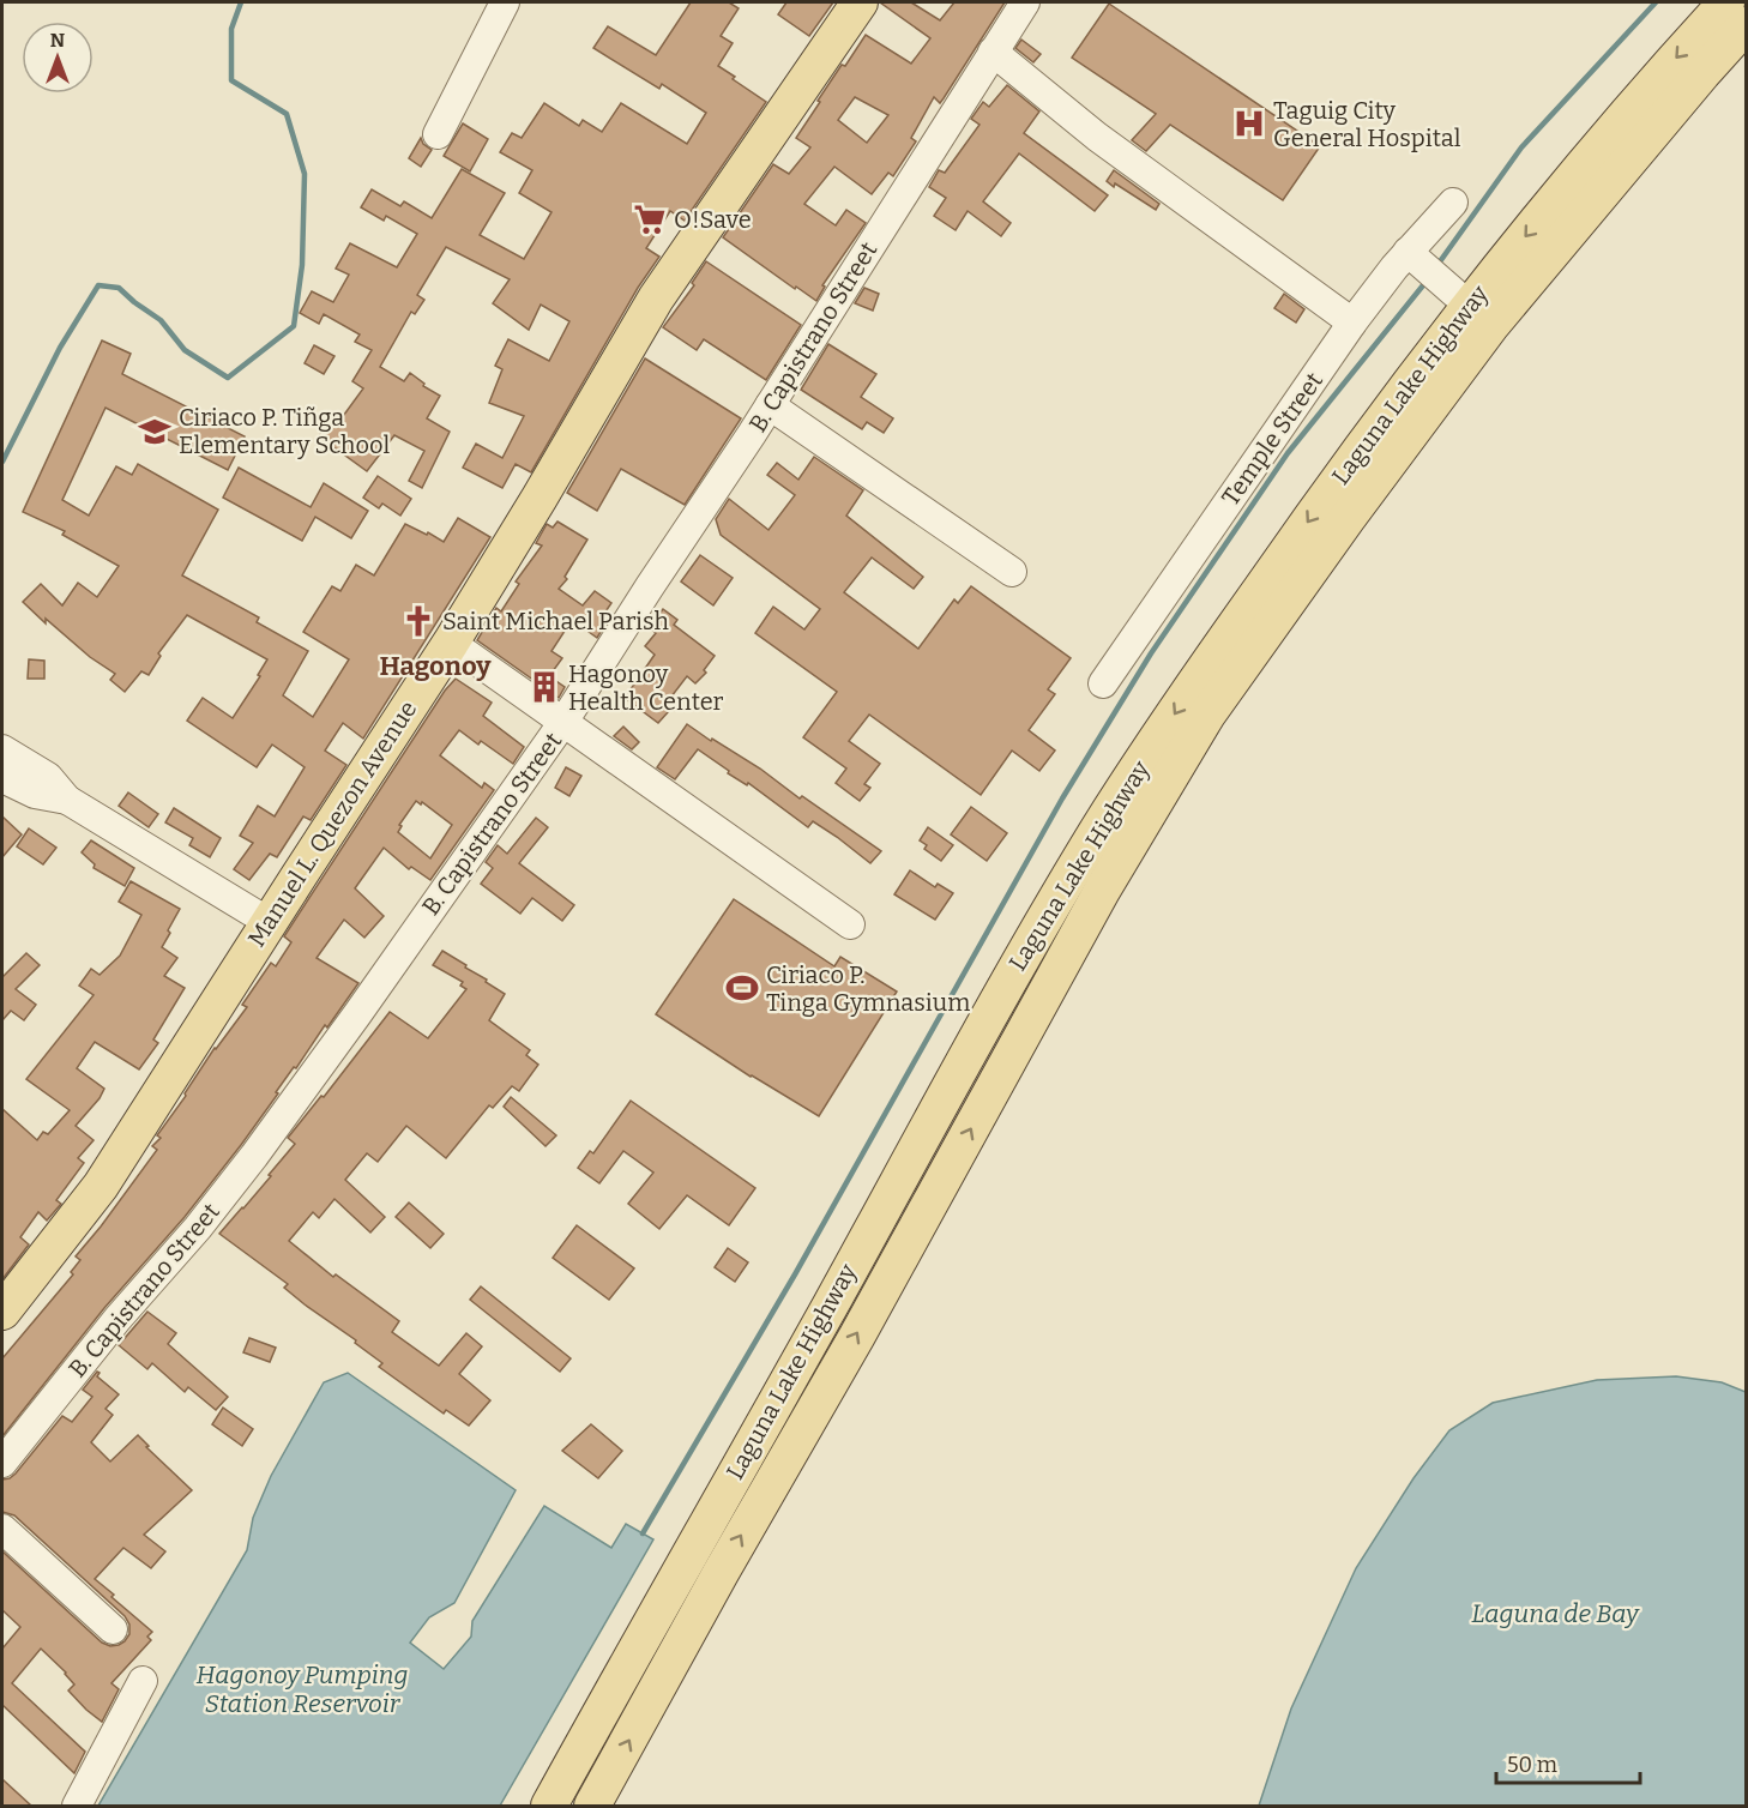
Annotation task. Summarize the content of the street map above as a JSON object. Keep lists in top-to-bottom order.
{
  "streets": {
    "main road": ["Laguna Lake Highway", "Manuel L. Quezon Avenue"],
    "street": ["B. Capistrano Street", "Temple Street"]
  },
  "districts": ["Hagonoy"],
  "water": ["Laguna de Bay", "Hagonoy Pumping Station Reservoir"],
  "places": {
    "hospital": ["Taguig City General Hospital"],
    "supermarket": ["O!Save"],
    "school or university": ["Ciriaco P. Tiñga Elementary School"],
    "church": ["Saint Michael Parish"],
    "building": ["Hagonoy Health Center"],
    "sports": ["Ciriaco P. Tinga Gymnasium"]
  },
  "scale_bar": "50 m",
  "north": "top"
}
